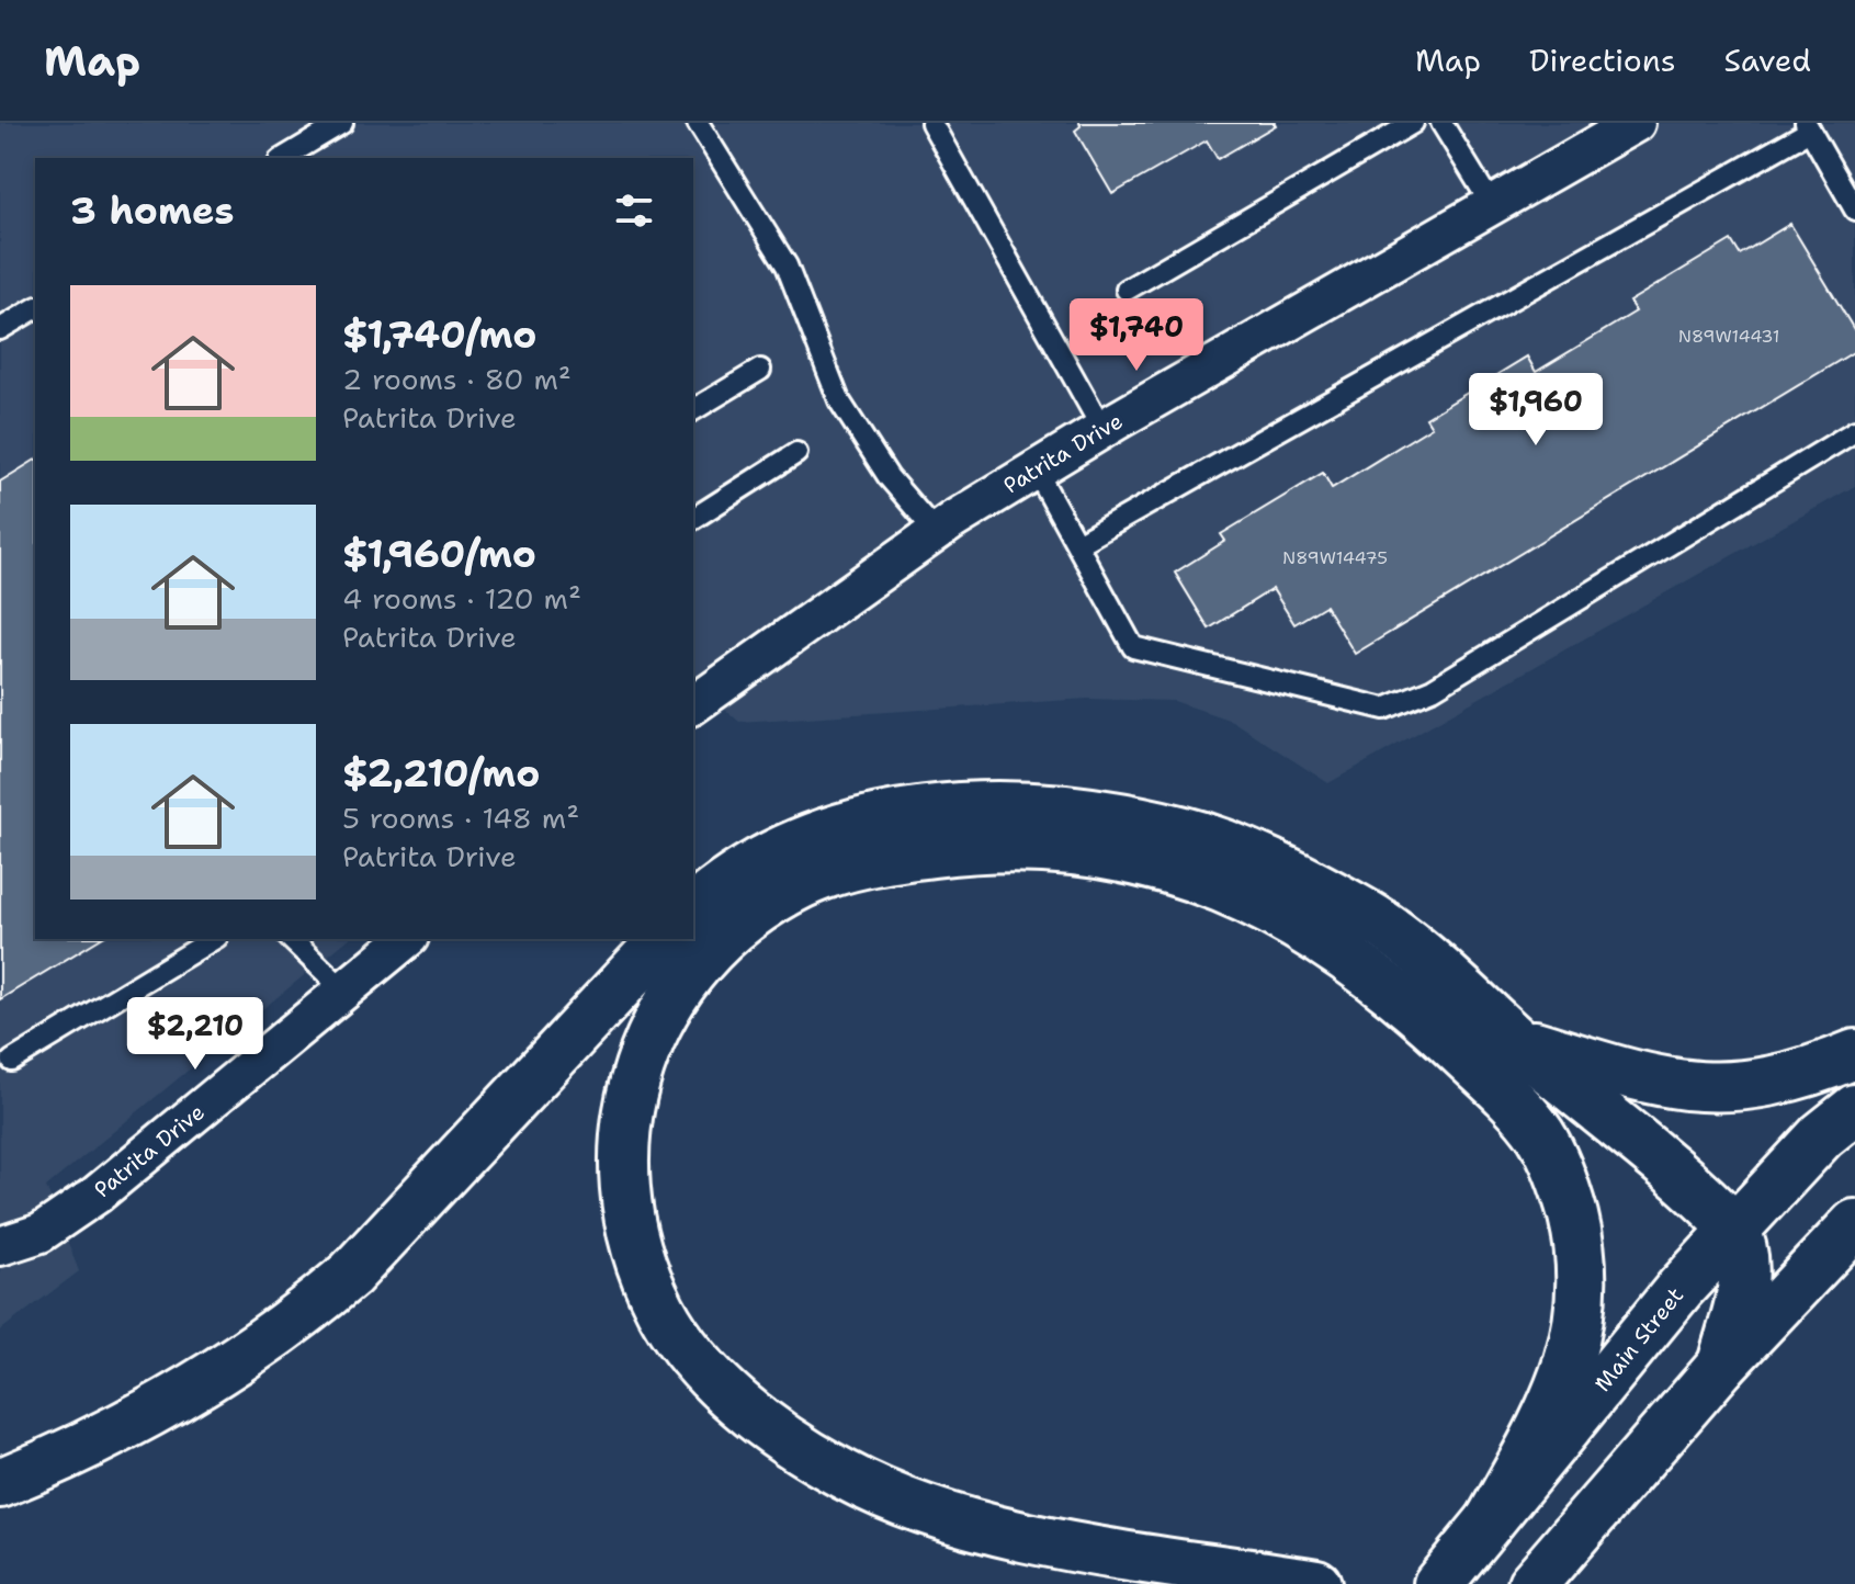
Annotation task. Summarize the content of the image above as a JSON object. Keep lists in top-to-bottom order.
{
  "streets": {
    "main road": ["Main Street"],
    "street": ["Patrita Drive"]
  },
  "house_numbers": ["N89W14431", "N89W14475"],
  "page": {
    "header": "Map",
    "nav": ["Map", "Directions", "Saved"],
    "heading": "3 homes",
    "list": [
      {
        "name": "$1,740/mo",
        "note": "2 rooms · 80 m² · Patrita Drive"
      },
      {
        "name": "$1,960/mo",
        "note": "4 rooms · 120 m² · Patrita Drive"
      },
      {
        "name": "$2,210/mo",
        "note": "5 rooms · 148 m² · Patrita Drive"
      }
    ],
    "price": ["$1,740", "$1,960", "$2,210"]
  }
}
